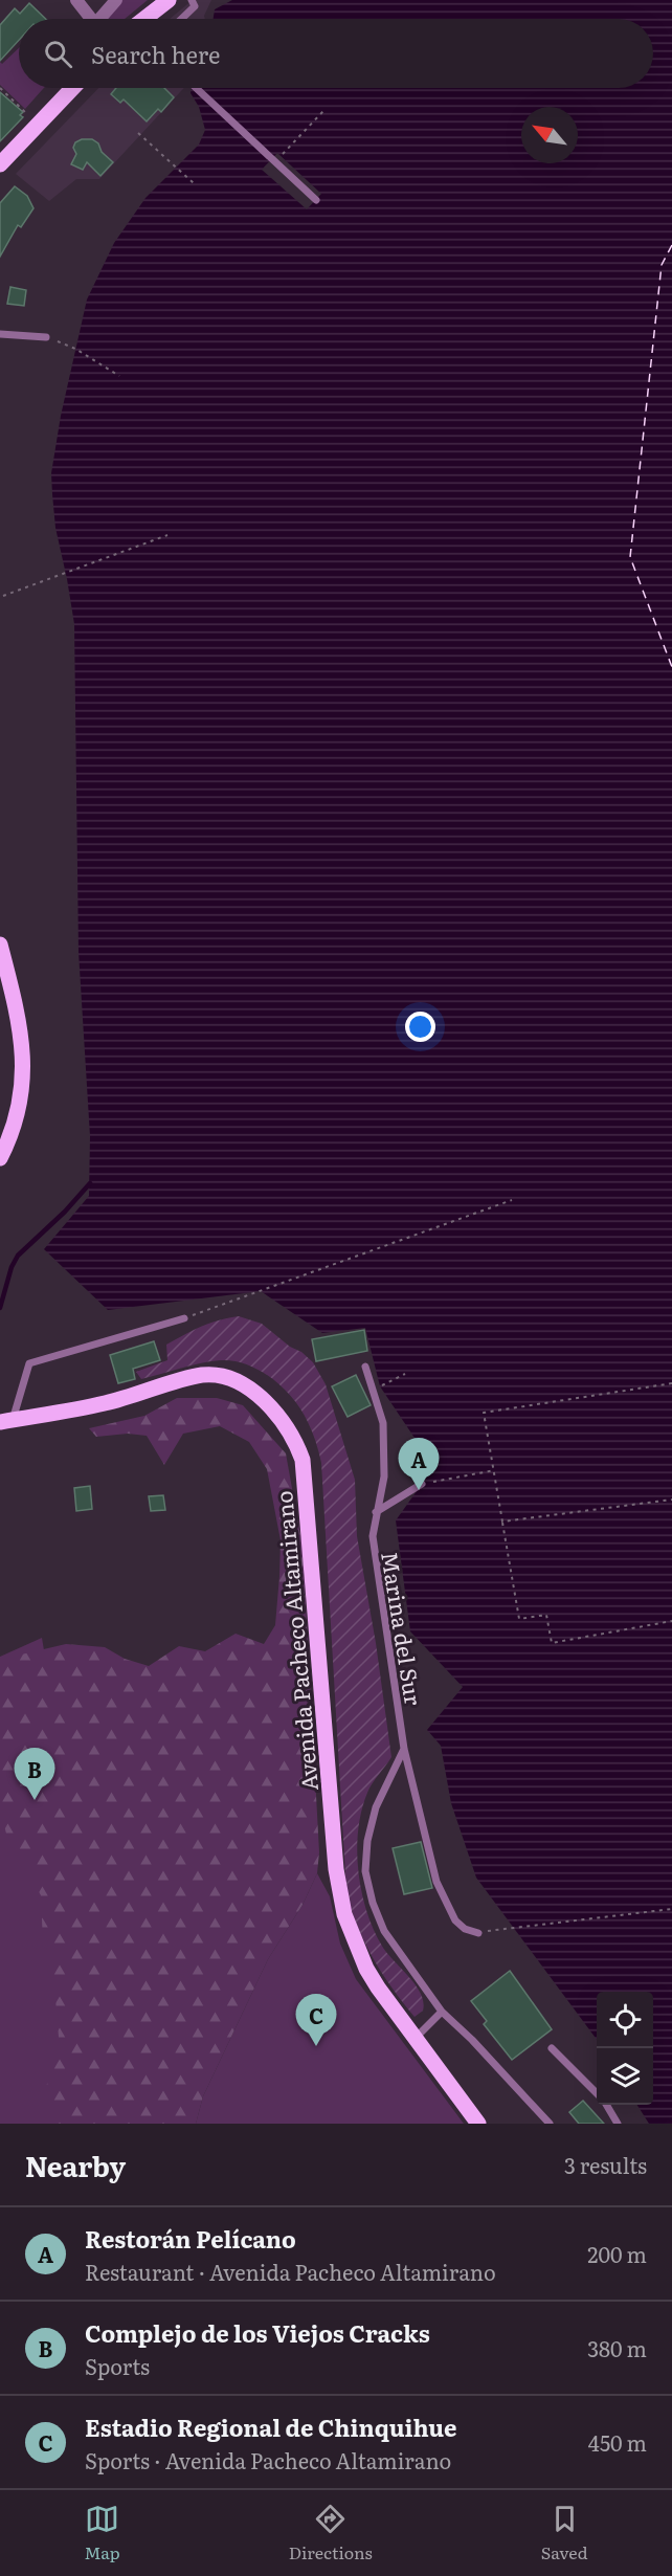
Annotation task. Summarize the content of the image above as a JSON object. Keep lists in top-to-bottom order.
{
  "streets": {
    "main road": ["Avenida Pacheco Altamirano"],
    "lane": ["Marina del Sur"]
  },
  "north": "top left",
  "page": {
    "search": "Search here",
    "pins": ["A", "B", "C"],
    "heading": ["Nearby", "3 results"],
    "list": [
      {
        "mark": "A",
        "name": "Restorán Pelícano",
        "note": "Restaurant · Avenida Pacheco Altamirano",
        "value": "200 m"
      },
      {
        "mark": "B",
        "name": "Complejo de los Viejos Cracks",
        "note": "Sports",
        "value": "380 m"
      },
      {
        "mark": "C",
        "name": "Estadio Regional de Chinquihue",
        "note": "Sports · Avenida Pacheco Altamirano",
        "value": "450 m"
      }
    ],
    "nav": ["Map", "Directions", "Saved"]
  }
}
